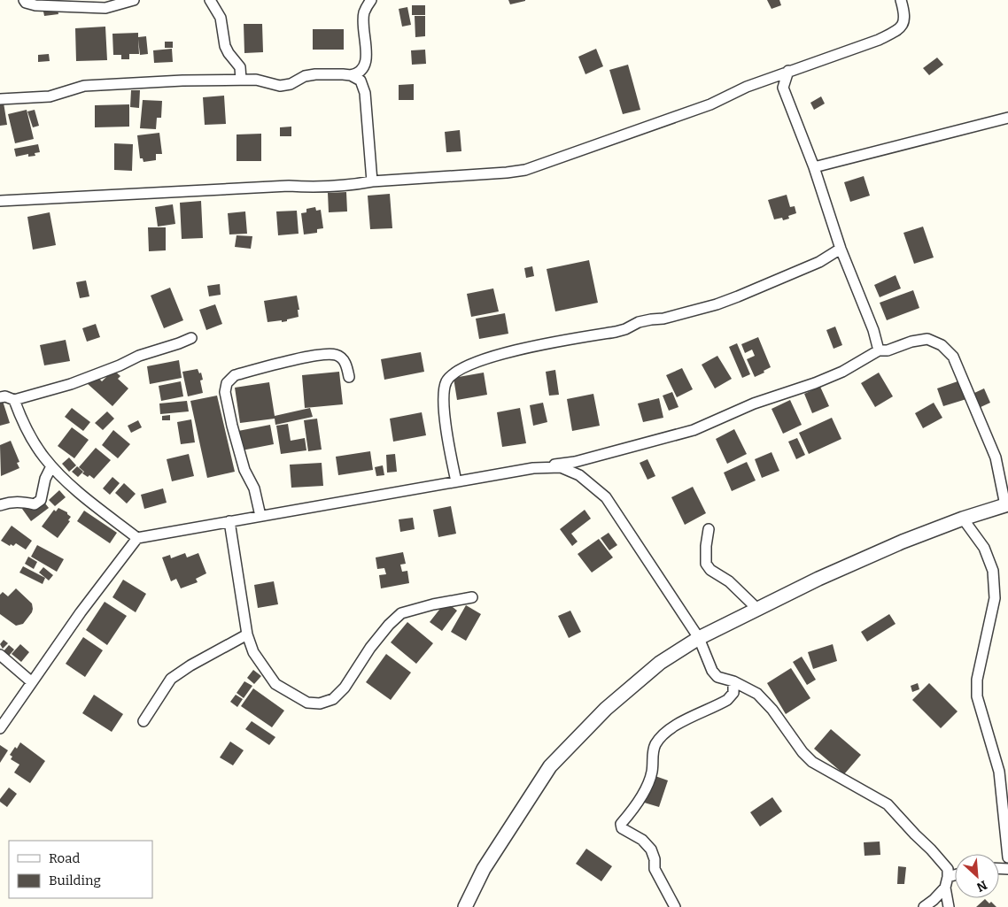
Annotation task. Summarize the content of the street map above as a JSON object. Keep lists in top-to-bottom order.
{
  "legend": ["Road", "Building"],
  "north": "bottom right"
}
